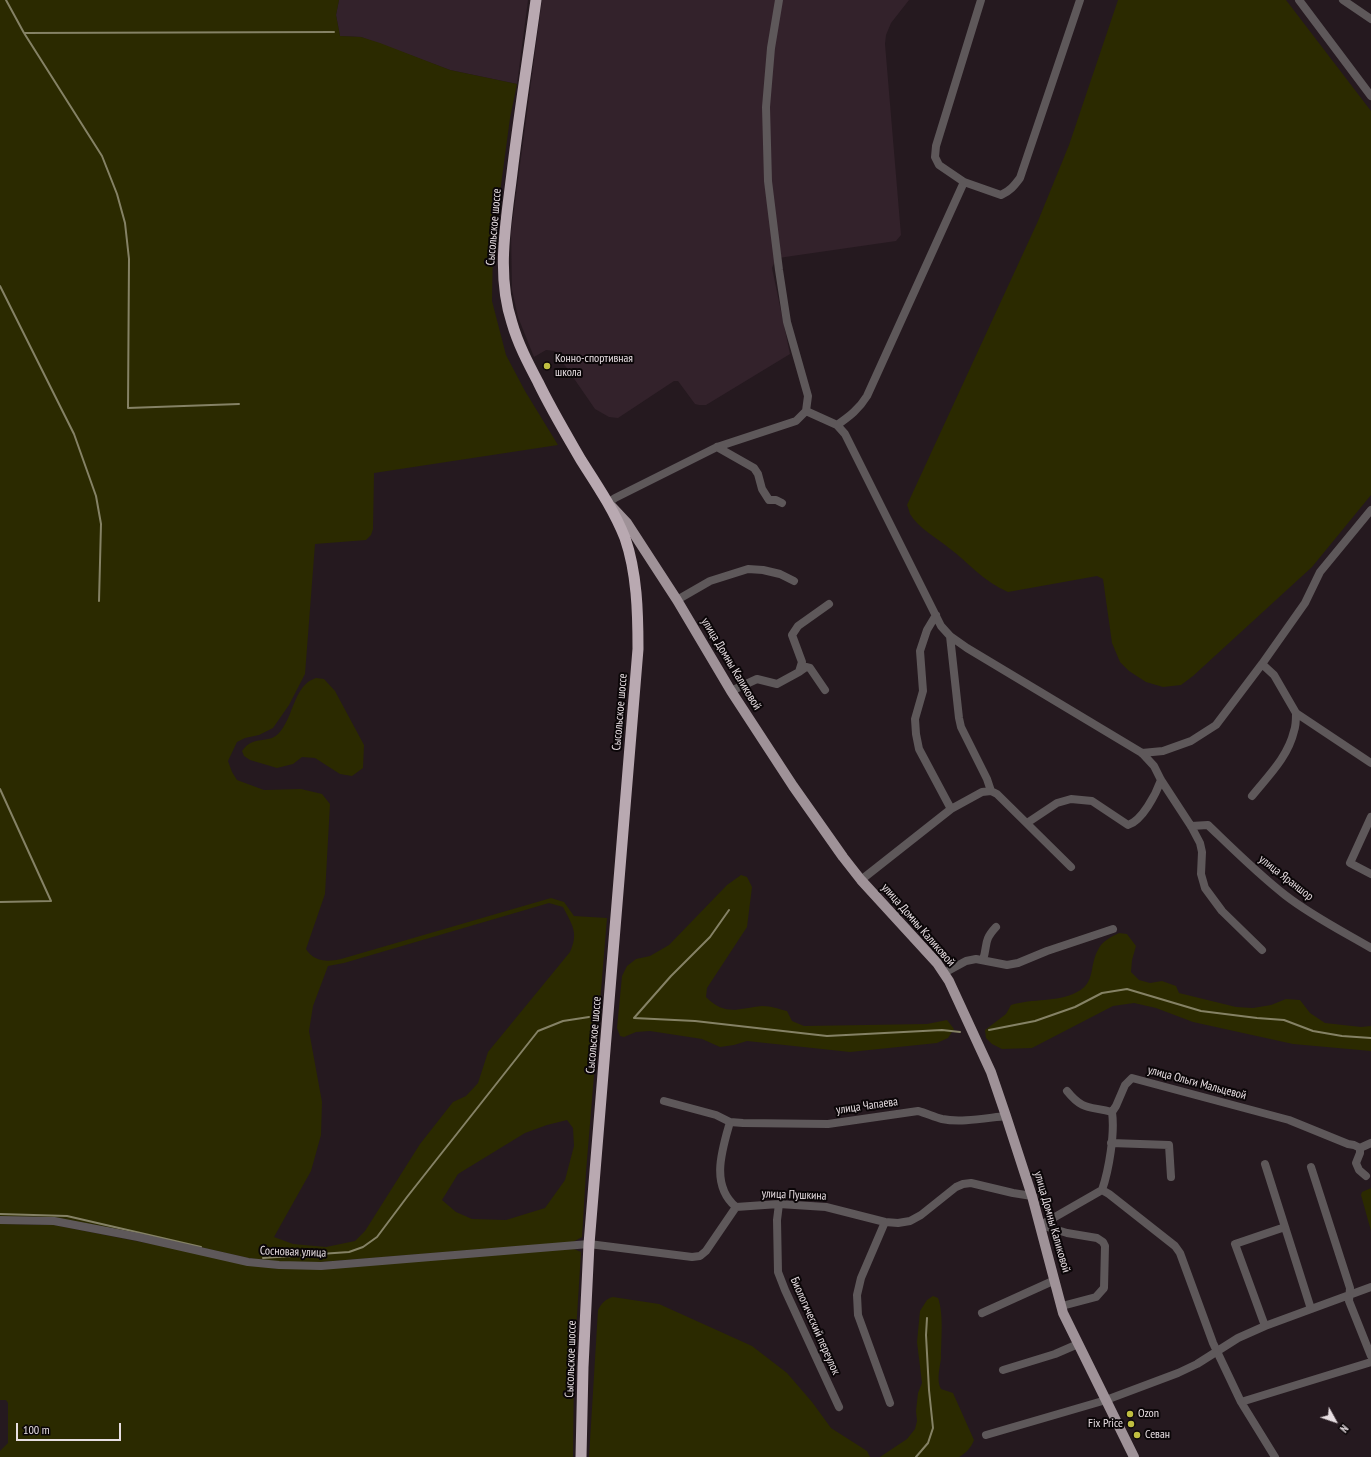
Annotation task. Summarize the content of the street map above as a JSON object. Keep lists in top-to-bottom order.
{
  "streets": {
    "highway": ["Сысольское шоссе"],
    "main road": ["улица Домны Каликовой"],
    "street": [
      "улица Яраншор",
      "улица Ольги Мальцевой",
      "улица Чапаева",
      "улица Пушкина",
      "Сосновая улица",
      "Биологический переулок"
    ]
  },
  "crossings": [
    ["Сысольское шоссе", "улица Домны Каликовой"],
    ["Сысольское шоссе", "Сосновая улица"],
    ["улица Домны Каликовой", "улица Чапаева"],
    ["улица Домны Каликовой", "улица Пушкина"],
    ["улица Пушкина", "Биологический переулок"]
  ],
  "places": [
    "Конно-спортивная школа",
    "Ozon",
    "Fix Price",
    "Севан"
  ],
  "scale_bar": "100 m",
  "north": "bottom right"
}
